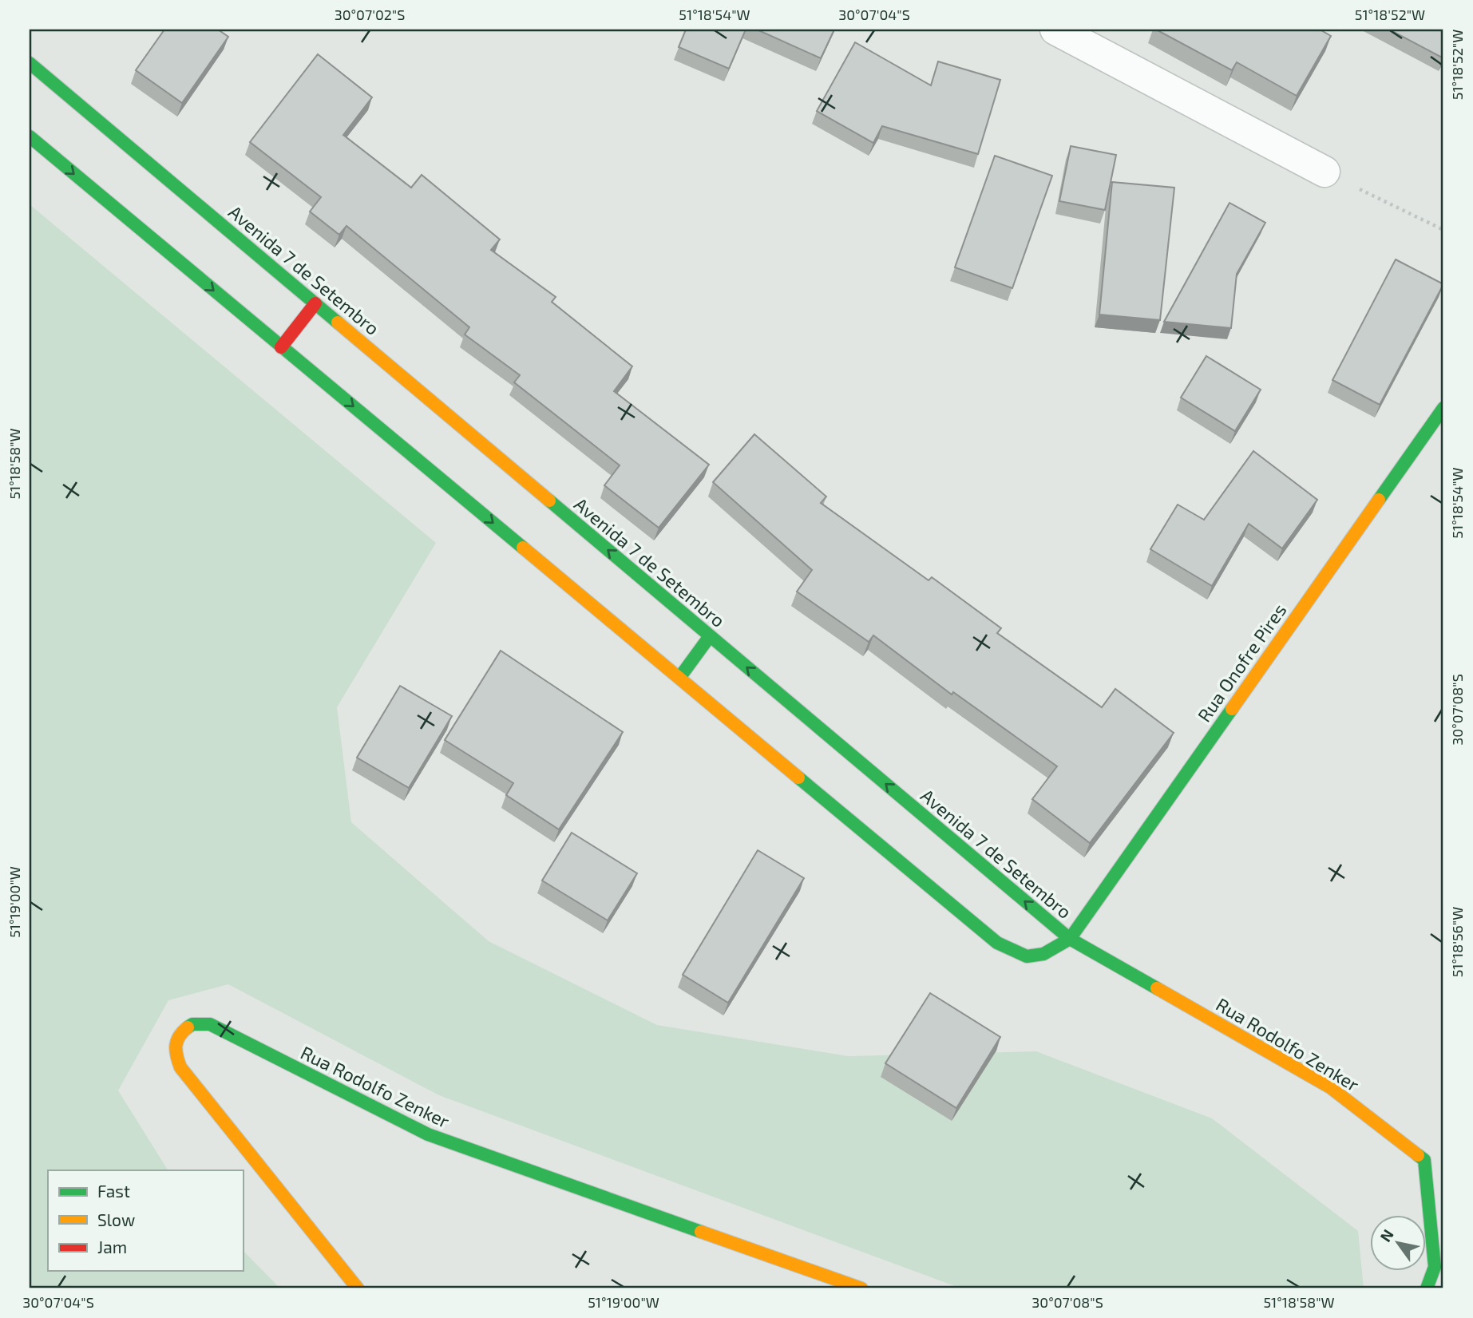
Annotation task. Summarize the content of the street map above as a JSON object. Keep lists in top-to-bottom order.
{
  "streets": {
    "street": ["Avenida 7 de Setembro", "Rua Onofre Pires", "Rua Rodolfo Zenker"]
  },
  "crossings": [
    ["Avenida 7 de Setembro", "Rua Onofre Pires"],
    ["Avenida 7 de Setembro", "Rua Rodolfo Zenker"],
    ["Rua Onofre Pires", "Rua Rodolfo Zenker"]
  ],
  "legend": ["Fast", "Slow", "Jam"],
  "north": "top left",
  "coordinates": [
    "30°07'02\"S",
    "51°18'54\"W",
    "30°07'04\"S",
    "51°18'52\"W",
    "51°18'58\"W",
    "30°07'08\"S",
    "51°19'00\"W",
    "51°18'56\"W"
  ]
}
